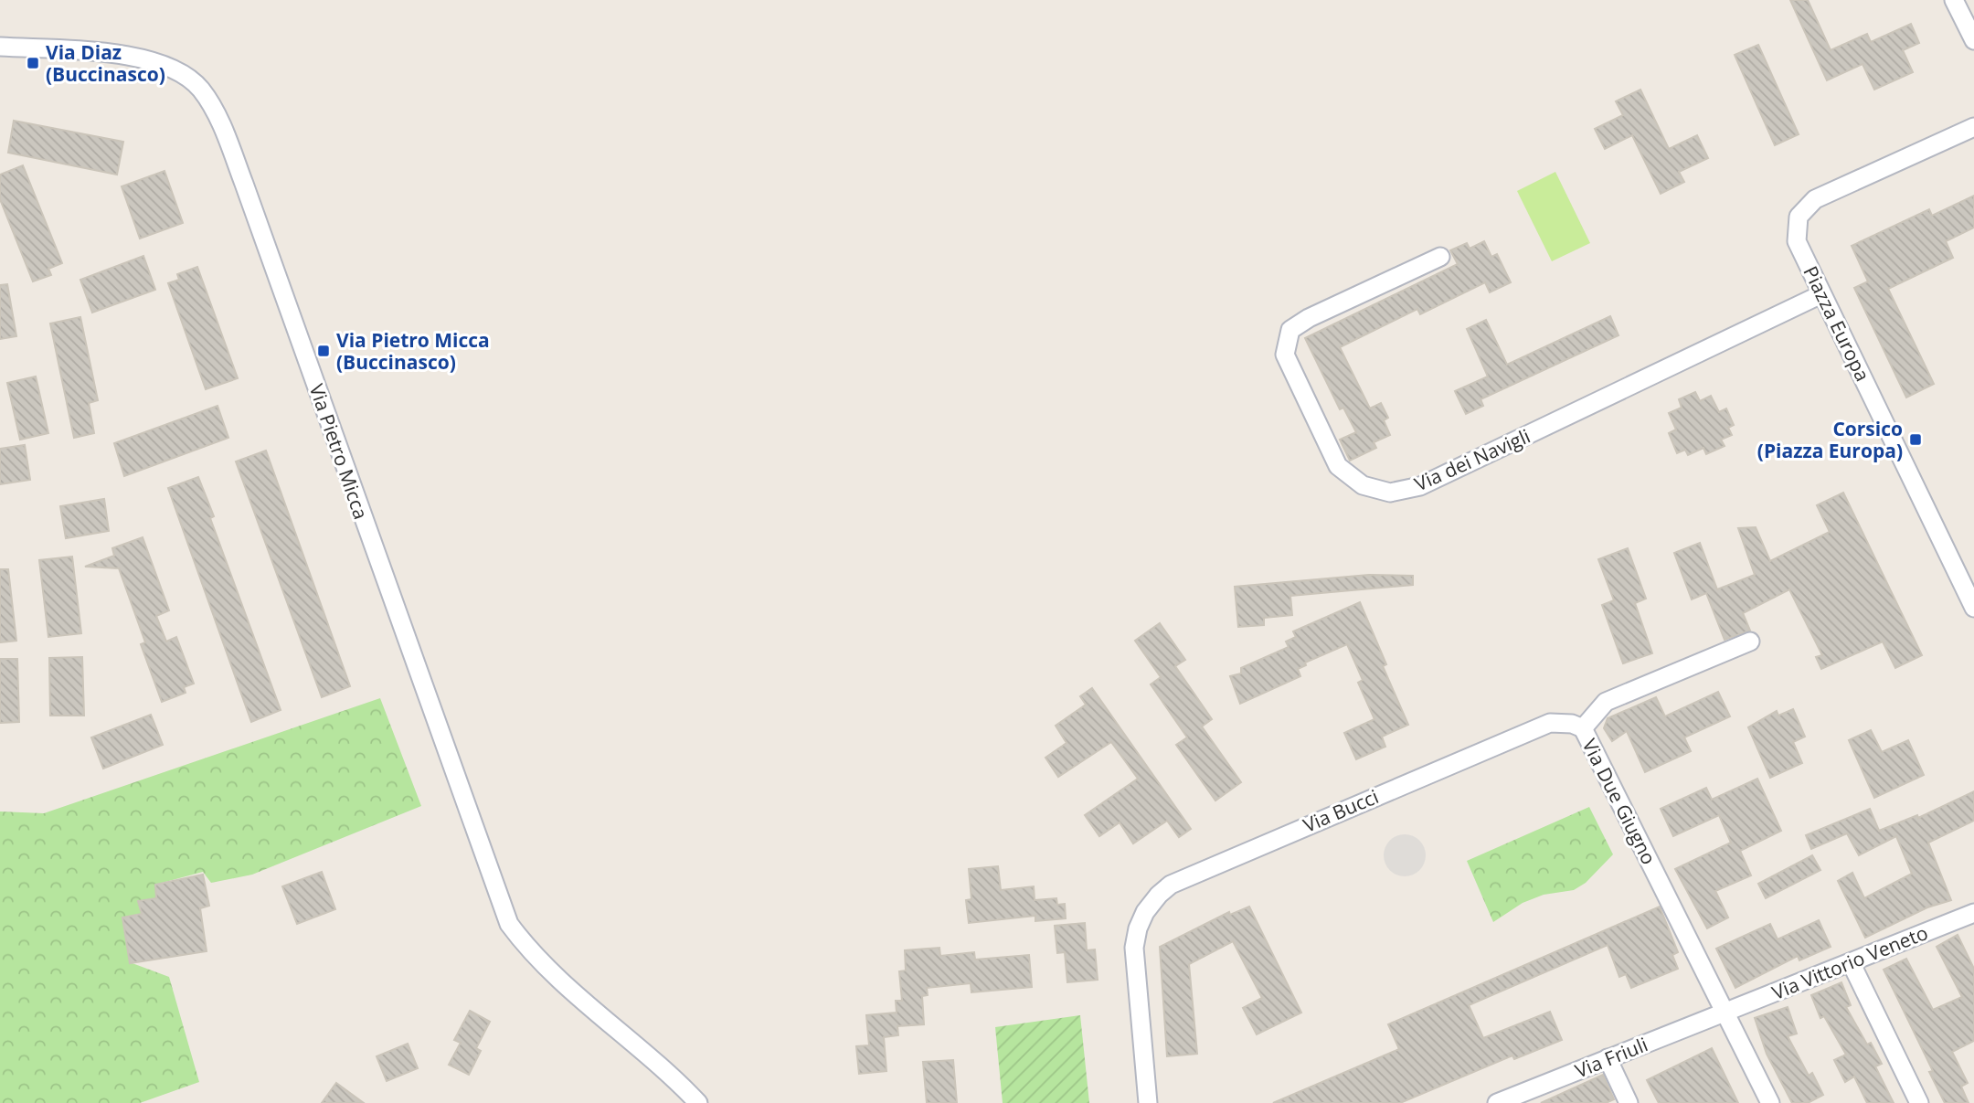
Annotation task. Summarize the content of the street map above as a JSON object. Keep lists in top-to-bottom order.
{
  "streets": {
    "street": [
      "Piazza Europa",
      "Via Pietro Micca",
      "Via dei Navigli",
      "Via Due Giugno",
      "Via Bucci",
      "Via Vittorio Veneto",
      "Via Friuli"
    ]
  },
  "crossings": [
    ["Piazza Europa", "Via dei Navigli"],
    ["Via Due Giugno", "Via Bucci"],
    ["Via Due Giugno", "Via Vittorio Veneto"],
    ["Via Due Giugno", "Via Friuli"],
    ["Via Vittorio Veneto", "Via Friuli"]
  ],
  "places": {
    "transit": ["Via Diaz (Buccinasco)", "Via Pietro Micca (Buccinasco)", "Corsico (Piazza Europa)"]
  }
}
